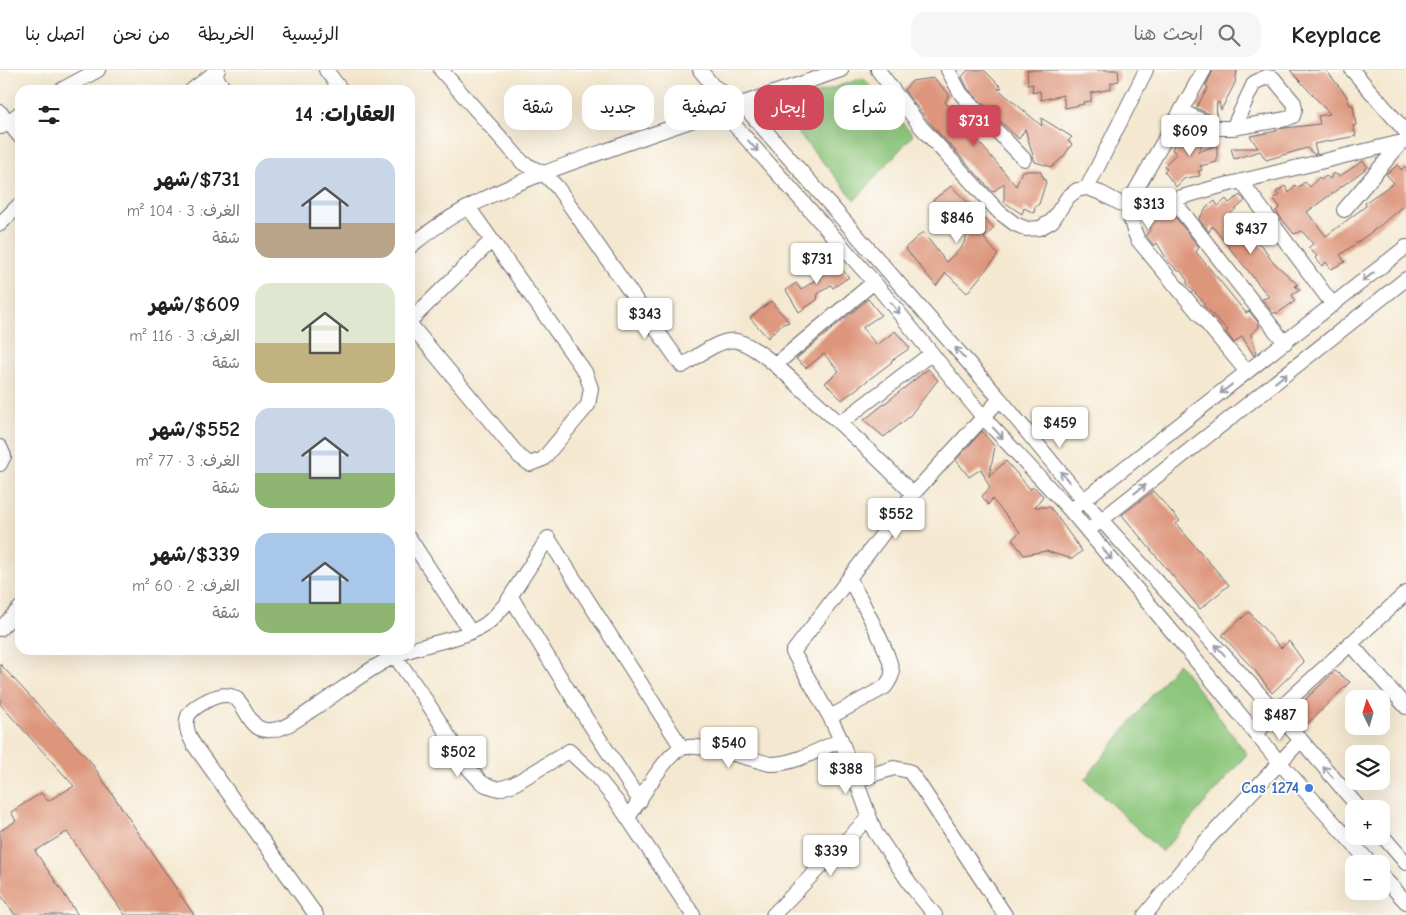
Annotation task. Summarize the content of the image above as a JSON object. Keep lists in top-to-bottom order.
{
  "places": ["Cas 1274"],
  "north": "top",
  "page": {
    "header": "Keyplace",
    "search": "ابحث هنا",
    "nav": [
      "الرئيسية",
      "الخريطة",
      "من نحن",
      "اتصل بنا"
    ],
    "chip": [
      "شراء",
      "إيجار",
      "تصفية",
      "جديد",
      "شقة"
    ],
    "heading": "العقارات: 14",
    "price": [
      "$731",
      "$609",
      "$313",
      "$846",
      "$437",
      "$731",
      "$343",
      "$459",
      "$552",
      "$487",
      "$540",
      "$502",
      "$388",
      "$339"
    ],
    "list": [
      {
        "name": "$731/شهر",
        "note": "الغرف: 3 · 104 m² · شقة"
      },
      {
        "name": "$609/شهر",
        "note": "الغرف: 3 · 116 m² · شقة"
      },
      {
        "name": "$552/شهر",
        "note": "الغرف: 3 · 77 m² · شقة"
      },
      {
        "name": "$339/شهر",
        "note": "الغرف: 2 · 60 m² · شقة"
      }
    ],
    "map_buttons": ["+", "−"]
  }
}
